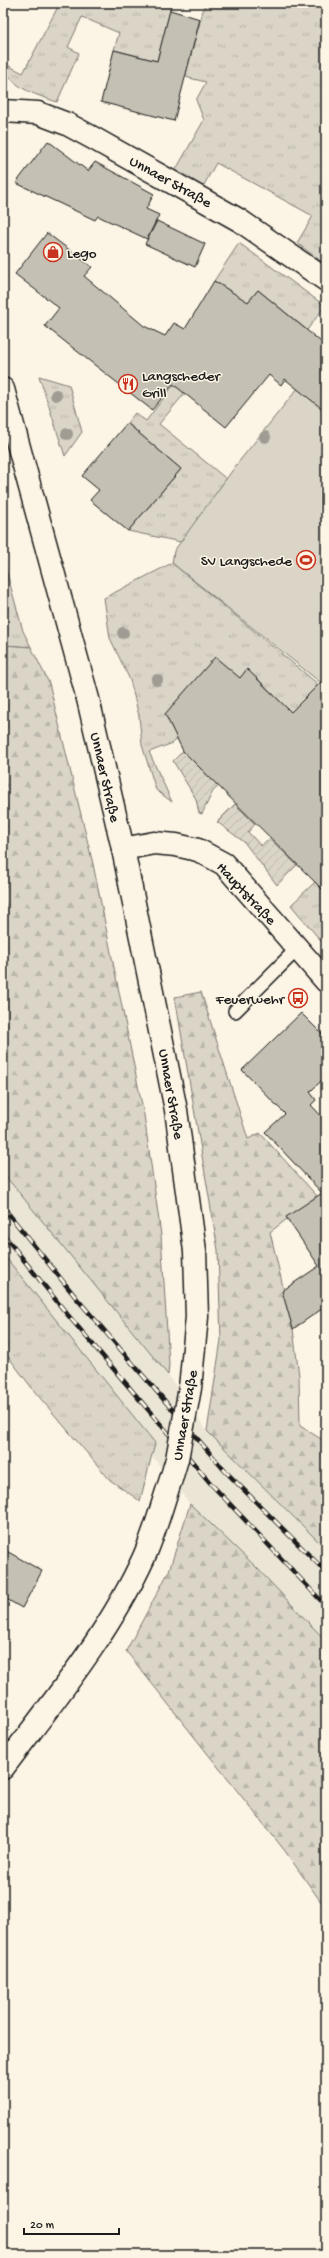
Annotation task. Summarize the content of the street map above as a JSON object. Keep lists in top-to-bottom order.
{
  "streets": {
    "main road": ["Unnaer Straße", "Hauptstraße"]
  },
  "crossings": [
    ["Unnaer Straße", "Hauptstraße"]
  ],
  "places": {
    "shop": ["Lego"],
    "restaurant": ["Langscheder Grill"],
    "sports": ["SV Langschede"],
    "bus stop": ["Feuerwehr"]
  },
  "scale_bar": "20 m"
}
